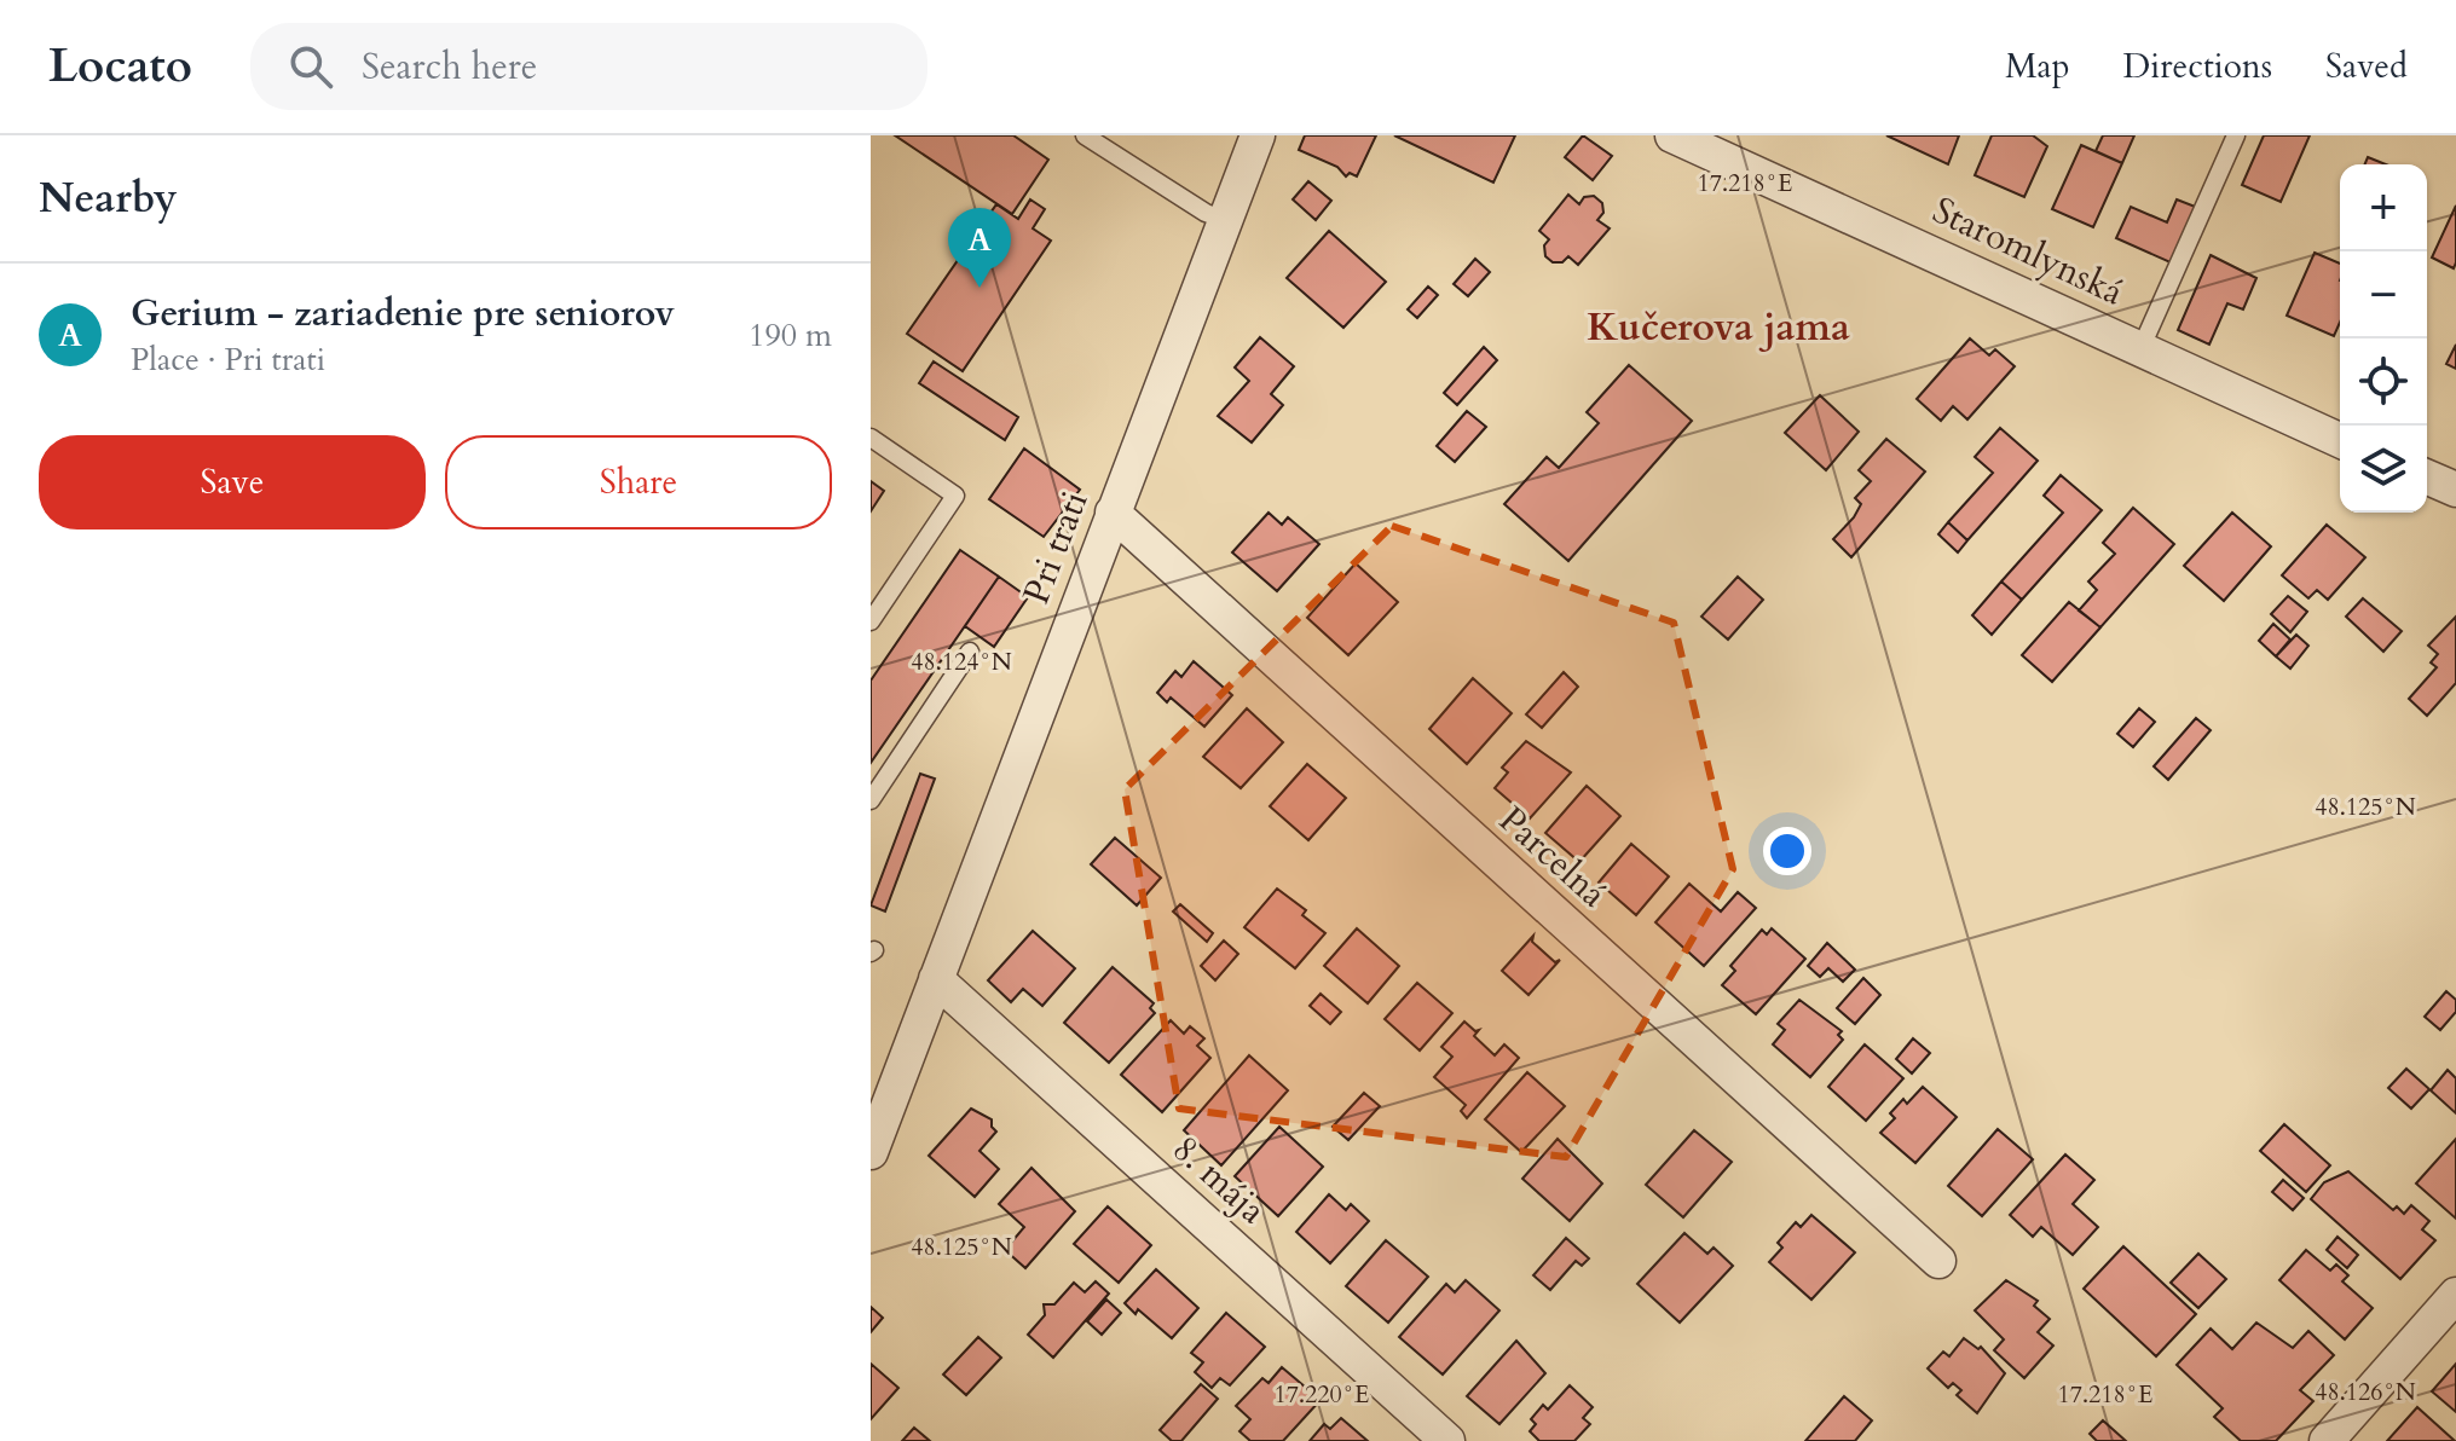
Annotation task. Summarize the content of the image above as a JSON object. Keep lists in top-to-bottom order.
{
  "streets": {
    "street": [
      "Staromlynská",
      "Pri trati",
      "Parcelná",
      "8. mája"
    ]
  },
  "crossings": [
    ["Pri trati", "Parcelná"],
    ["Pri trati", "8. mája"]
  ],
  "districts": ["Kučerova jama"],
  "page": {
    "header": "Locato",
    "search": "Search here",
    "nav": ["Map", "Directions", "Saved"],
    "heading": "Nearby",
    "map_buttons": ["+", "−"],
    "pins": "A",
    "list": [
      {
        "mark": "A",
        "name": "Gerium - zariadenie pre seniorov",
        "note": "Place · Pri trati",
        "value": "190 m"
      }
    ],
    "buttons": ["Save", "Share"]
  },
  "coordinates": [
    "17.218°E",
    "48.124°N",
    "48.125°N",
    "48.126°N",
    "17.220°E"
  ]
}
